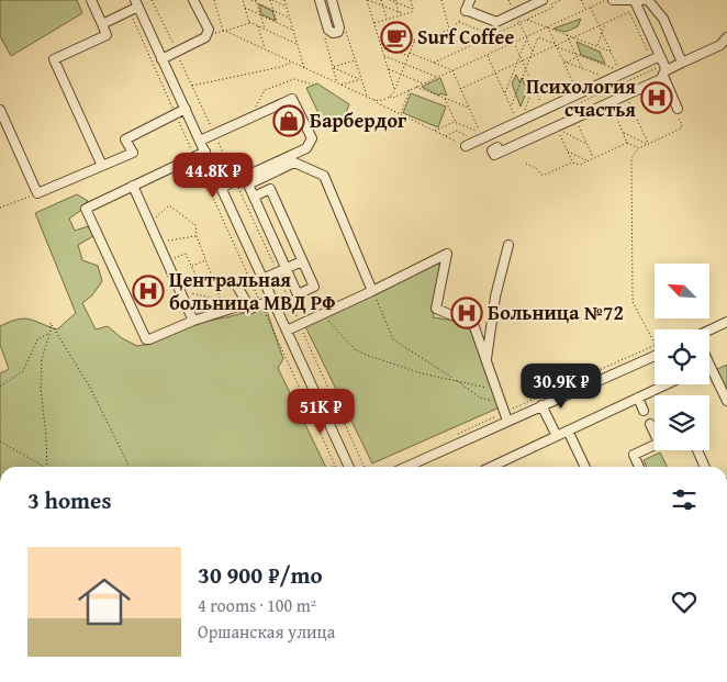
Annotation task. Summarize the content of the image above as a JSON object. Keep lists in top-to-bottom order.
{
  "places": {
    "cafe": ["Surf Coffee"],
    "hospital": ["Психология счастья", "Центральная больница МВД РФ", "Больница №72"],
    "shop": ["Барбердог"]
  },
  "north": "top left",
  "page": {
    "price": ["44.8K ₽", "30.9K ₽", "51K ₽"],
    "heading": "3 homes",
    "list": [
      {
        "name": "30 900 ₽/mo",
        "note": "4 rooms · 100 m² · Оршанская улица"
      }
    ]
  }
}
